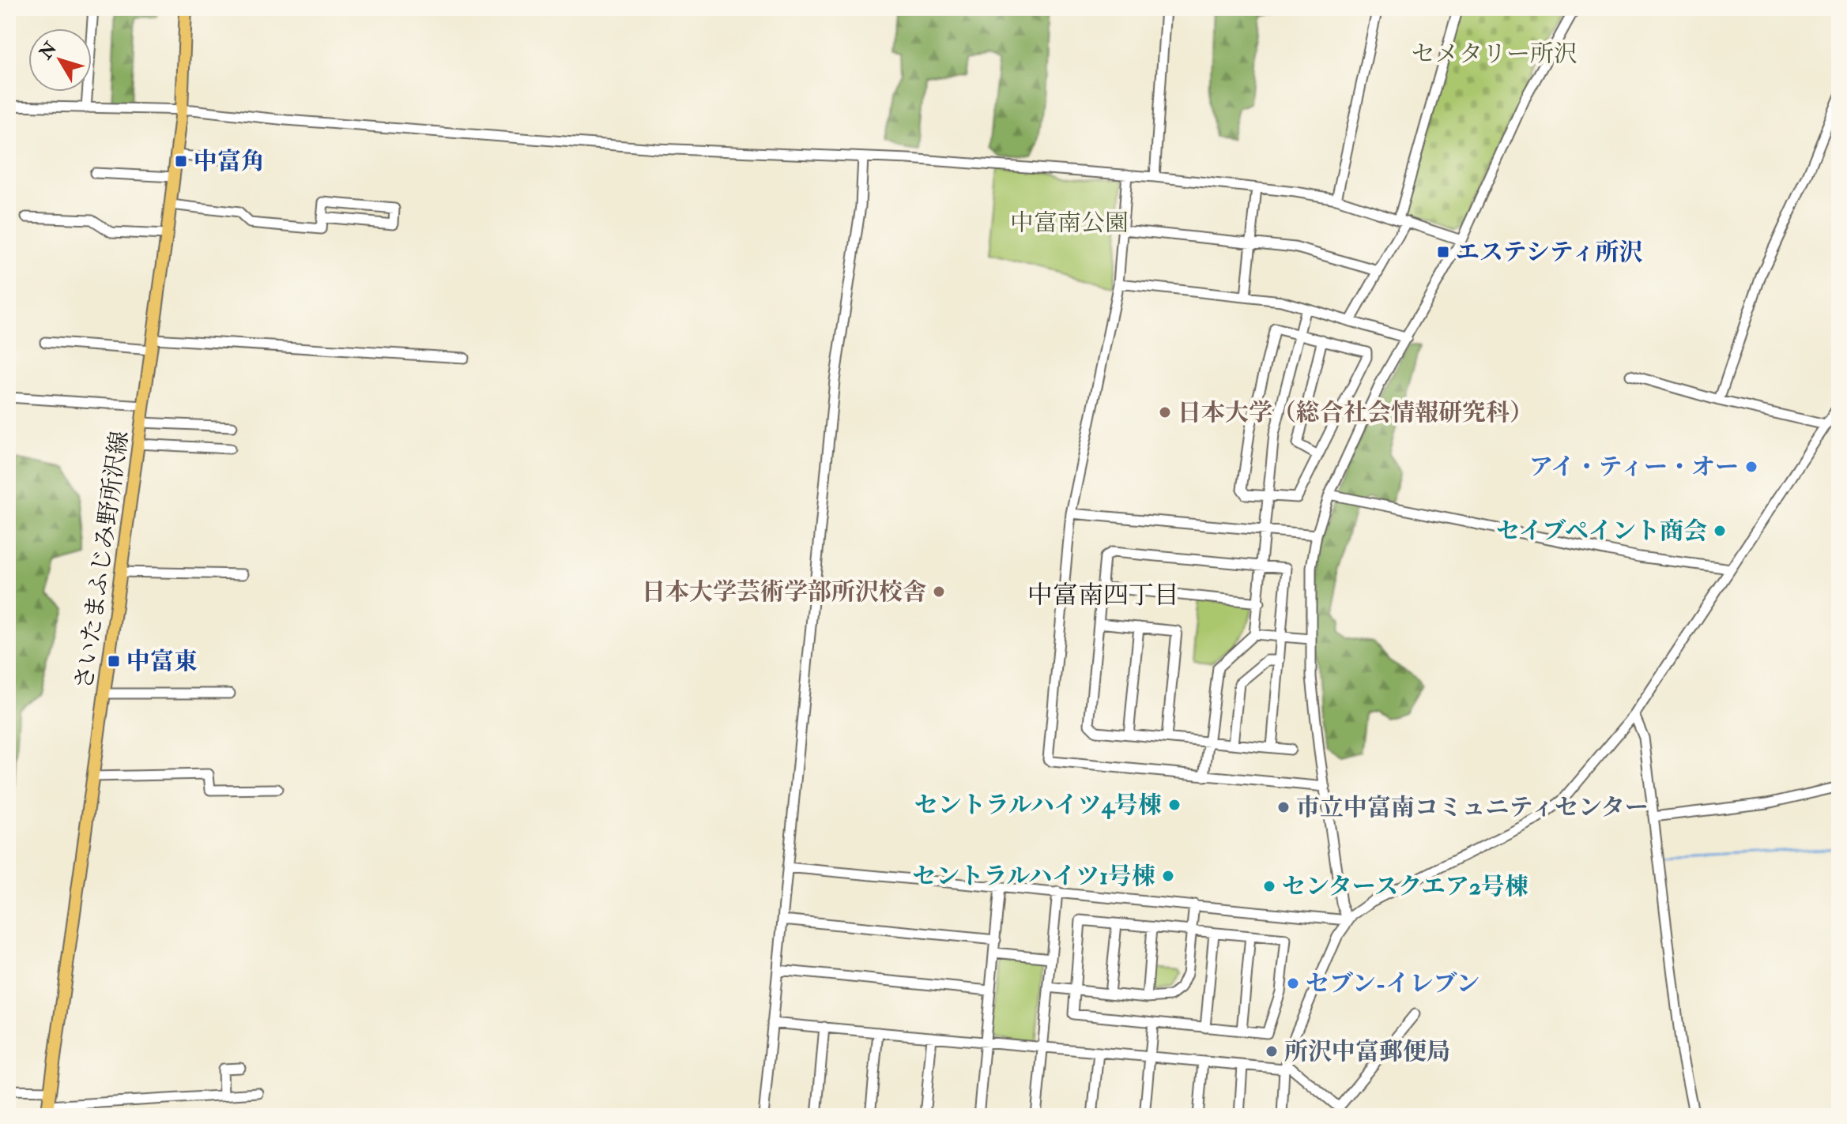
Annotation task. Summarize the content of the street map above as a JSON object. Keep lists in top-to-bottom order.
{
  "streets": {
    "main road": ["さいたまふじみ野所沢線"]
  },
  "districts": ["中富南四丁目"],
  "parks": ["セメタリー所沢", "中富南公園"],
  "places": {
    "transit": ["中富角", "エステシティ所沢", "中富東"],
    "other": [
      "日本大学（総合社会情報研究科）",
      "アイ・ティー・オー",
      "セイブペイント商会",
      "日本大学芸術学部所沢校舎",
      "セントラルハイツ4号棟",
      "市立中富南コミュニティセンター",
      "セントラルハイツ1号棟",
      "センタースクエア2号棟",
      "セブン-イレブン",
      "所沢中富郵便局"
    ]
  },
  "north": "top left"
}
